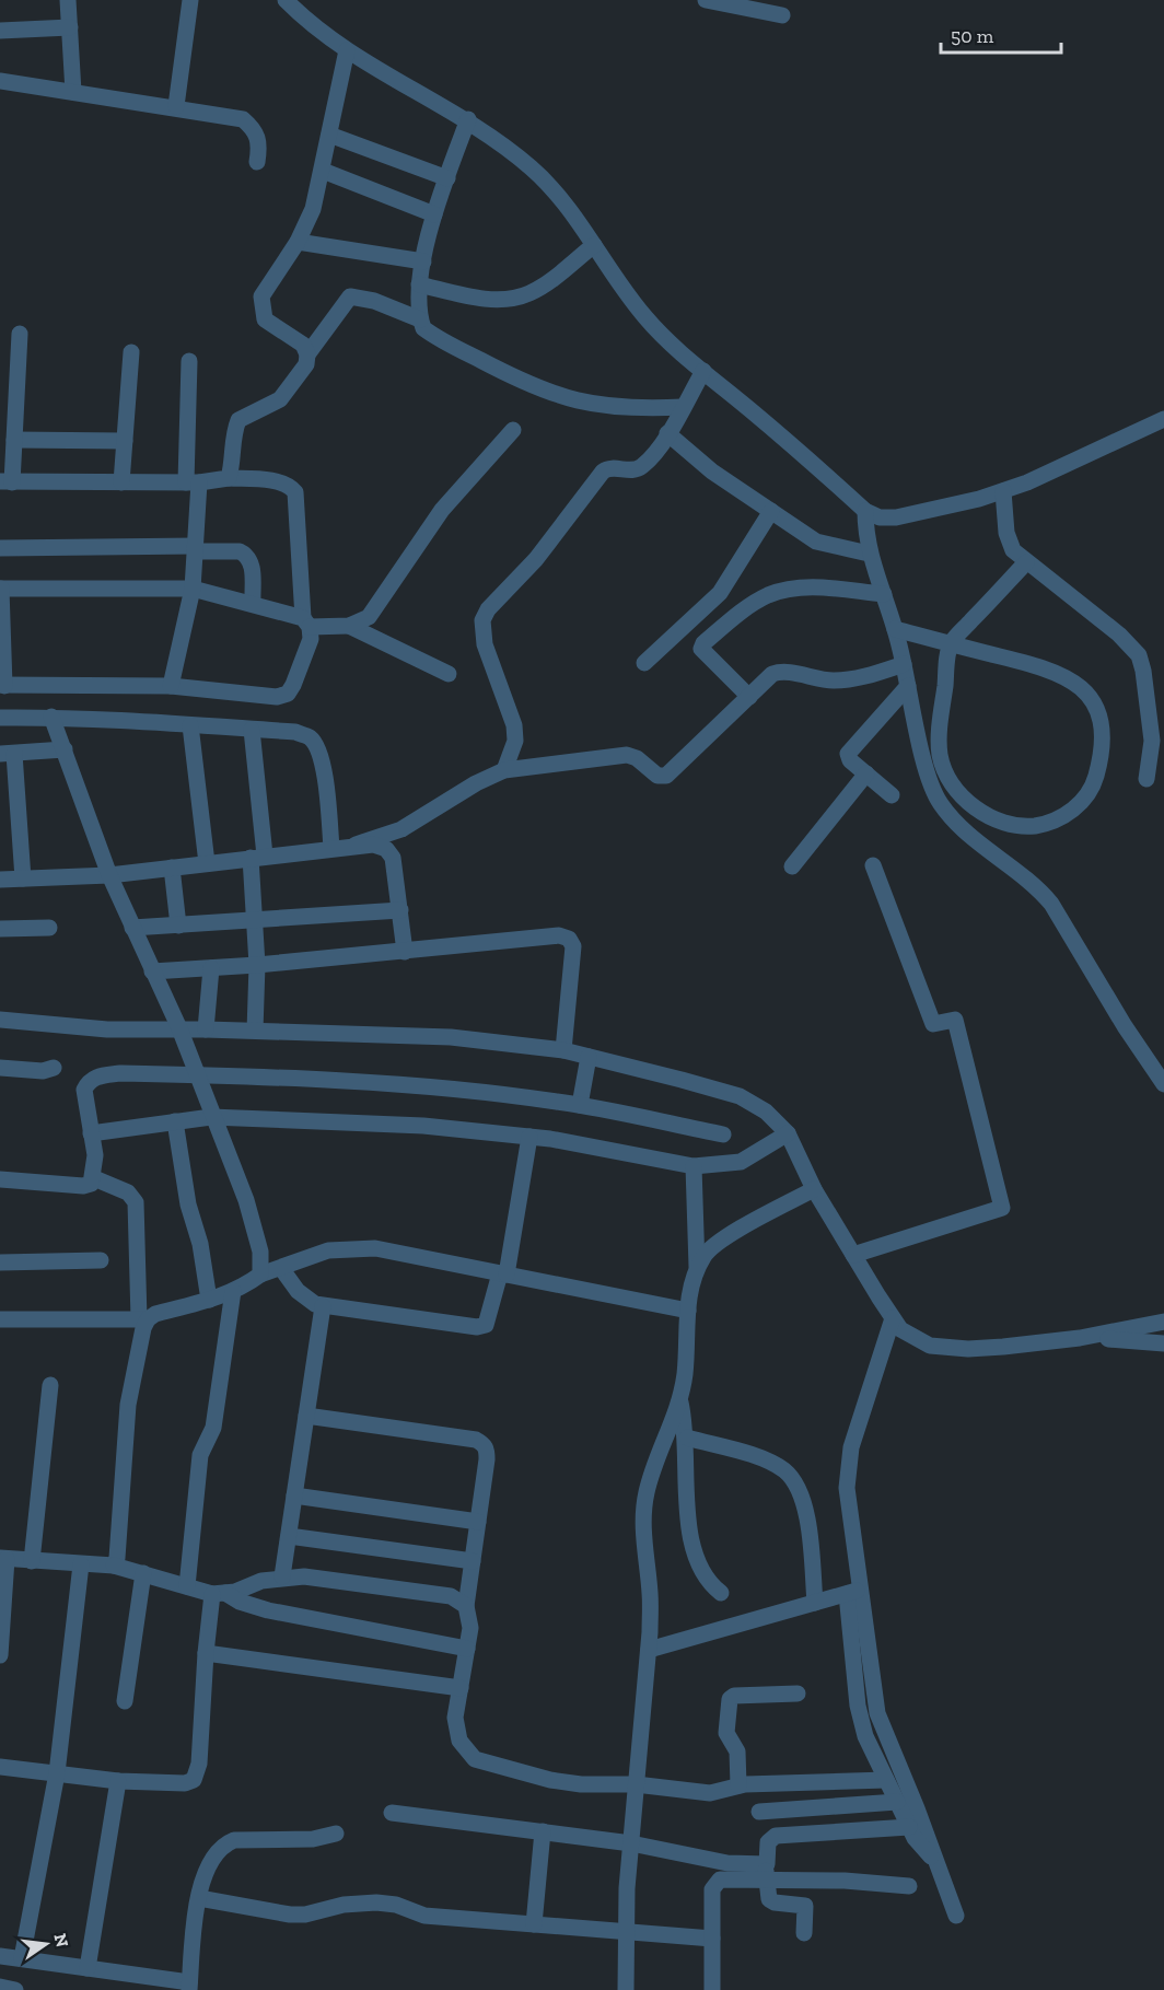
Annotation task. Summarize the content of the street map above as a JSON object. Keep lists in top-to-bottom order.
{
  "scale_bar": "50 m",
  "north": "right"
}
